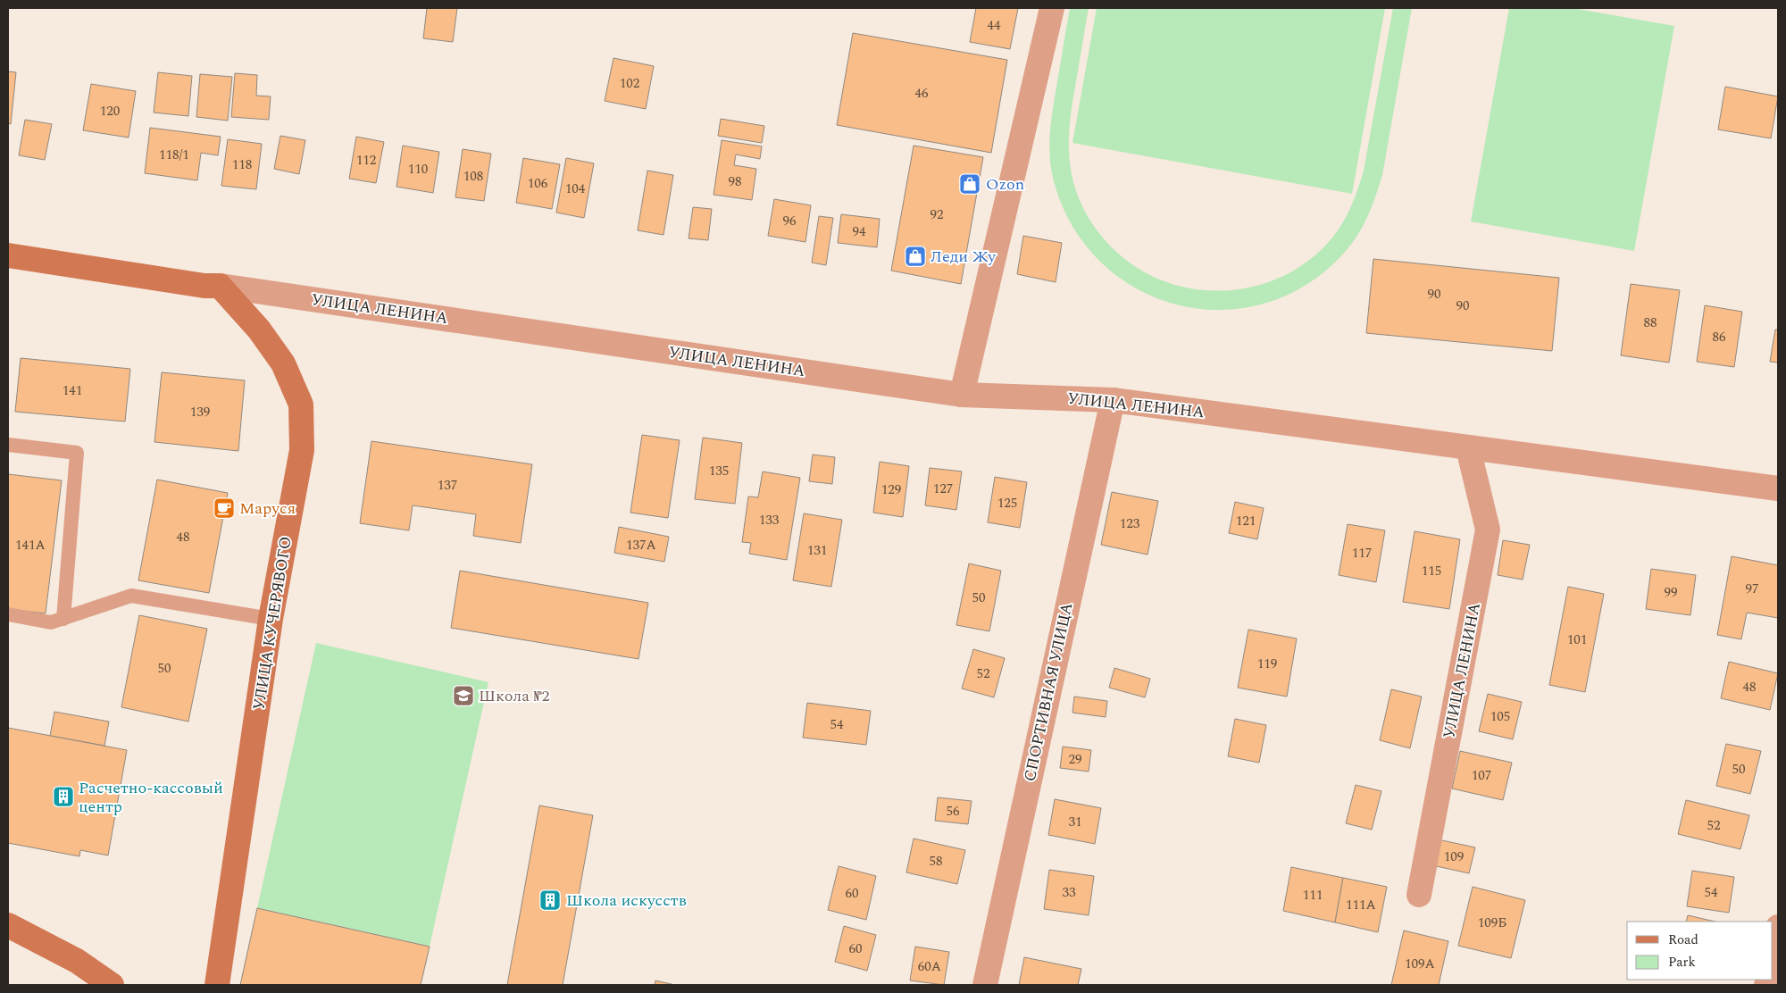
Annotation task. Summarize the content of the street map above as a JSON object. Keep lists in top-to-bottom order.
{
  "streets": {
    "street": ["УЛИЦА ЛЕНИНА", "УЛИЦА КУЧЕРЯВОГО", "СПОРТИВНАЯ УЛИЦА"]
  },
  "crossings": [
    ["УЛИЦА ЛЕНИНА", "УЛИЦА КУЧЕРЯВОГО"],
    ["УЛИЦА ЛЕНИНА", "СПОРТИВНАЯ УЛИЦА"]
  ],
  "places": {
    "shop": ["Ozon", "Леди Жу"],
    "cafe": ["Маруся"],
    "school or university": ["Школа №2"],
    "building": ["Расчетно-кассовый центр", "Школа искусств"]
  },
  "house_numbers": [
    "44",
    "102",
    "46",
    "120",
    "118/1",
    "112",
    "118",
    "110",
    "108",
    "98",
    "106",
    "104",
    "92",
    "96",
    "94",
    "90",
    "90",
    "88",
    "86",
    "141",
    "139",
    "135",
    "137",
    "127",
    "129",
    "125",
    "133",
    "121",
    "123",
    "48",
    "141А",
    "137А",
    "131",
    "117",
    "115",
    "97",
    "99",
    "50",
    "101",
    "119",
    "50",
    "52",
    "48",
    "105",
    "54",
    "29",
    "50",
    "107",
    "56",
    "31",
    "52",
    "109",
    "58",
    "33",
    "54",
    "60",
    "111",
    "111А",
    "109Б",
    "60",
    "109А",
    "60А"
  ],
  "legend": ["Road", "Park"]
}
